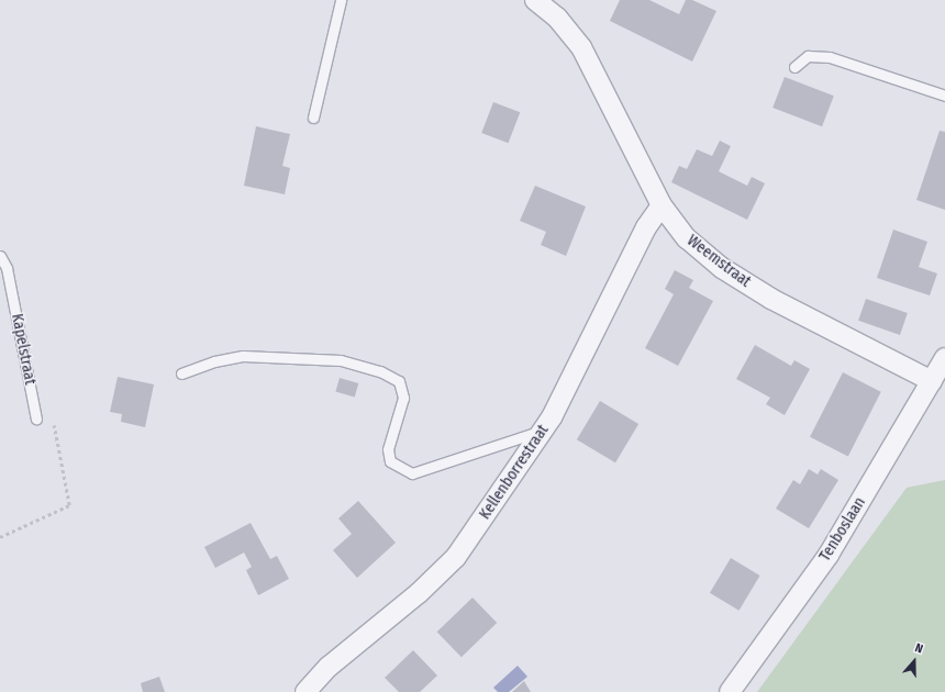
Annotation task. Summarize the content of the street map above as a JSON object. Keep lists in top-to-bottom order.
{
  "streets": {
    "street": ["Weemstraat", "Kellenborrestraat", "Tenboslaan"],
    "lane": ["Kapelstraat"]
  },
  "crossings": [
    ["Weemstraat", "Kellenborrestraat"],
    ["Weemstraat", "Tenboslaan"]
  ],
  "north": "top"
}
